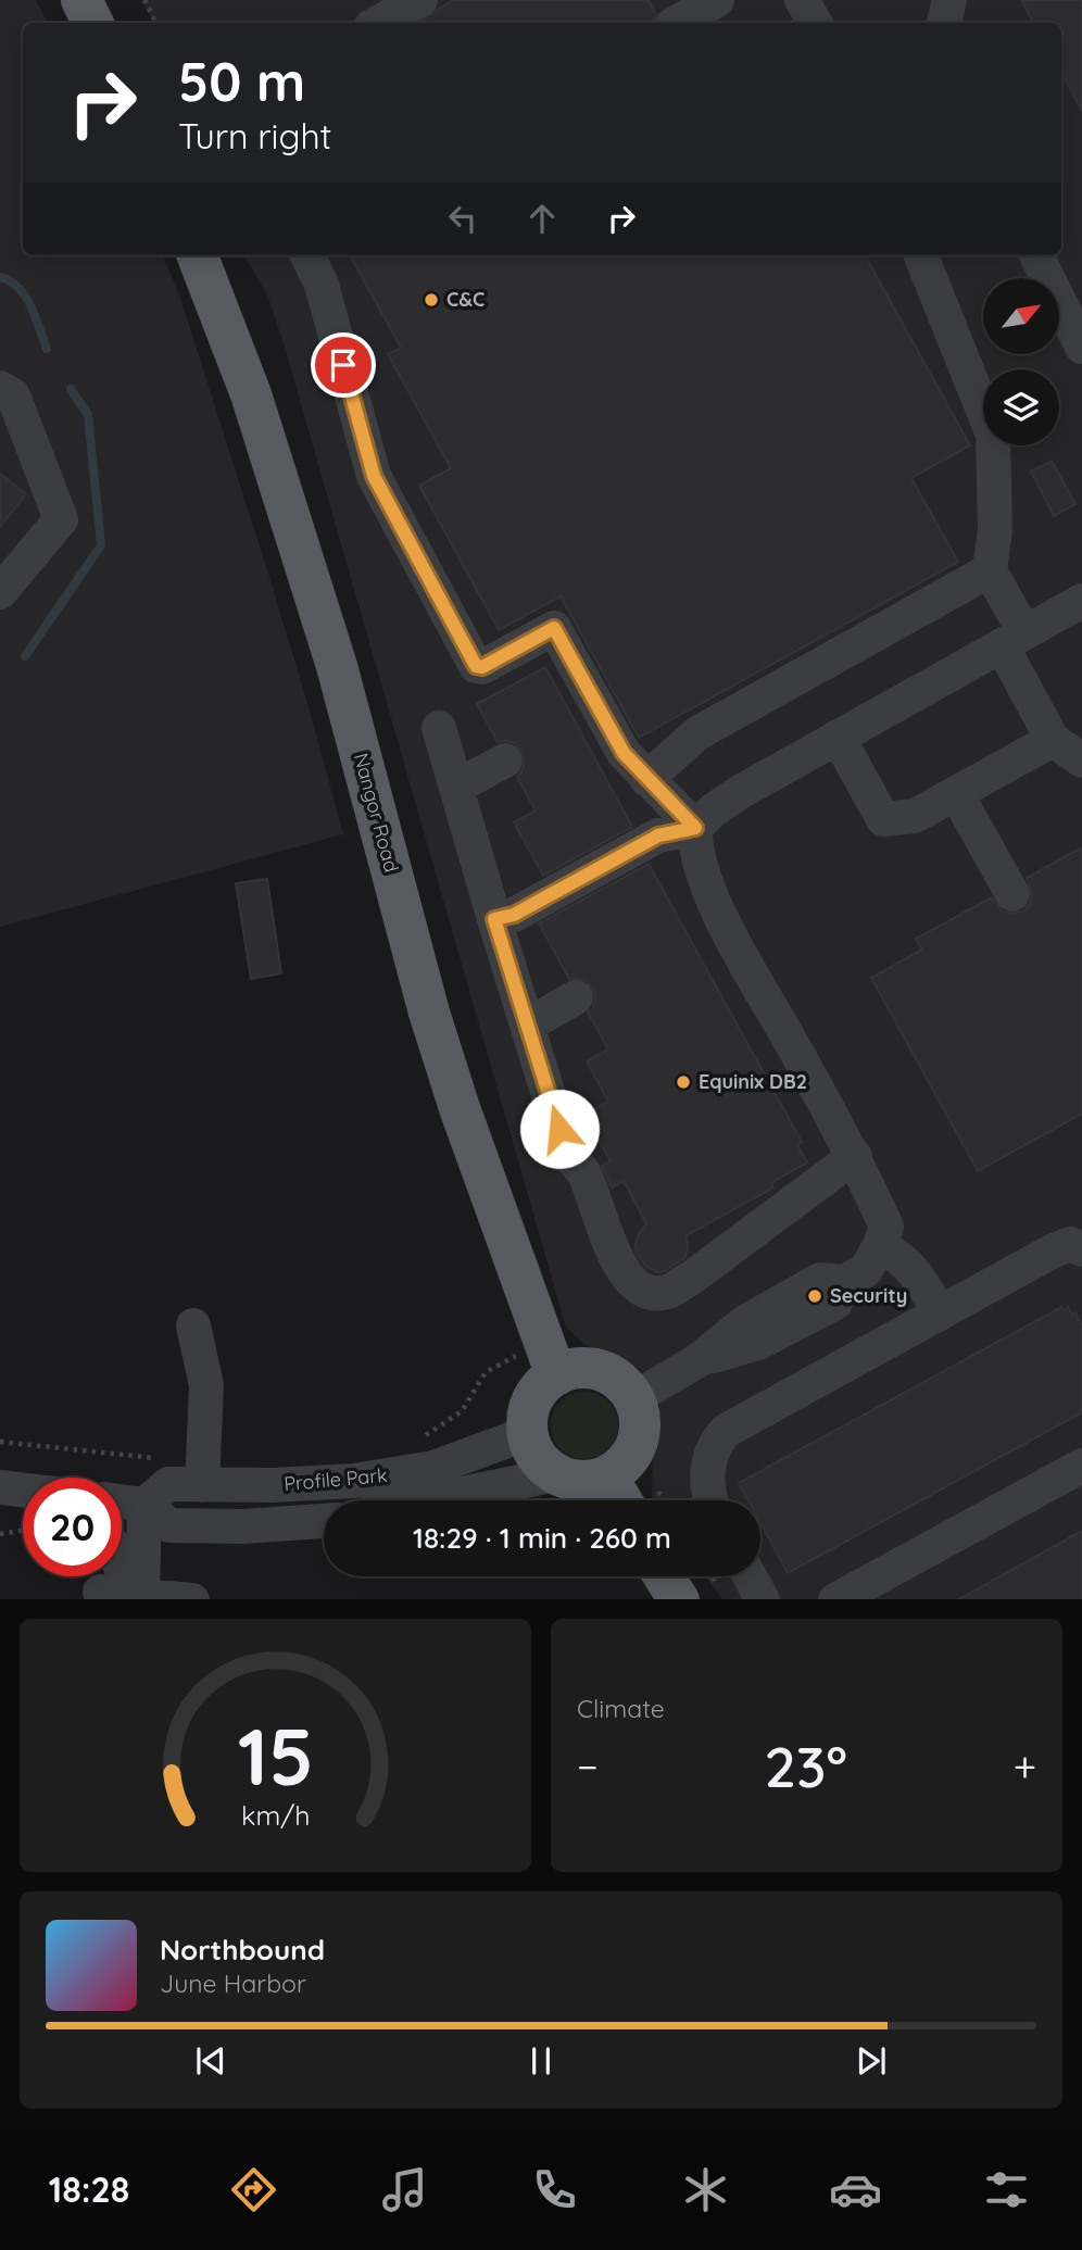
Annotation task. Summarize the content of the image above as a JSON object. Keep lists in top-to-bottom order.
{
  "streets": {
    "main road": ["Nangor Road"],
    "street": ["Profile Park"]
  },
  "crossings": [
    ["Nangor Road", "Profile Park"]
  ],
  "places": ["C&C", "Equinix DB2", "Security"],
  "north": "top right",
  "page": {
    "turn": ["50 m", "Turn right"],
    "limit": "20",
    "trip": "18:29 · 1 min · 260 m",
    "tile": "Climate",
    "heat": ["−", "23°", "+"],
    "song": ["Northbound", "June Harbor"],
    "tabs": "18:28",
    "gauge": ["15", "km/h"]
  }
}
